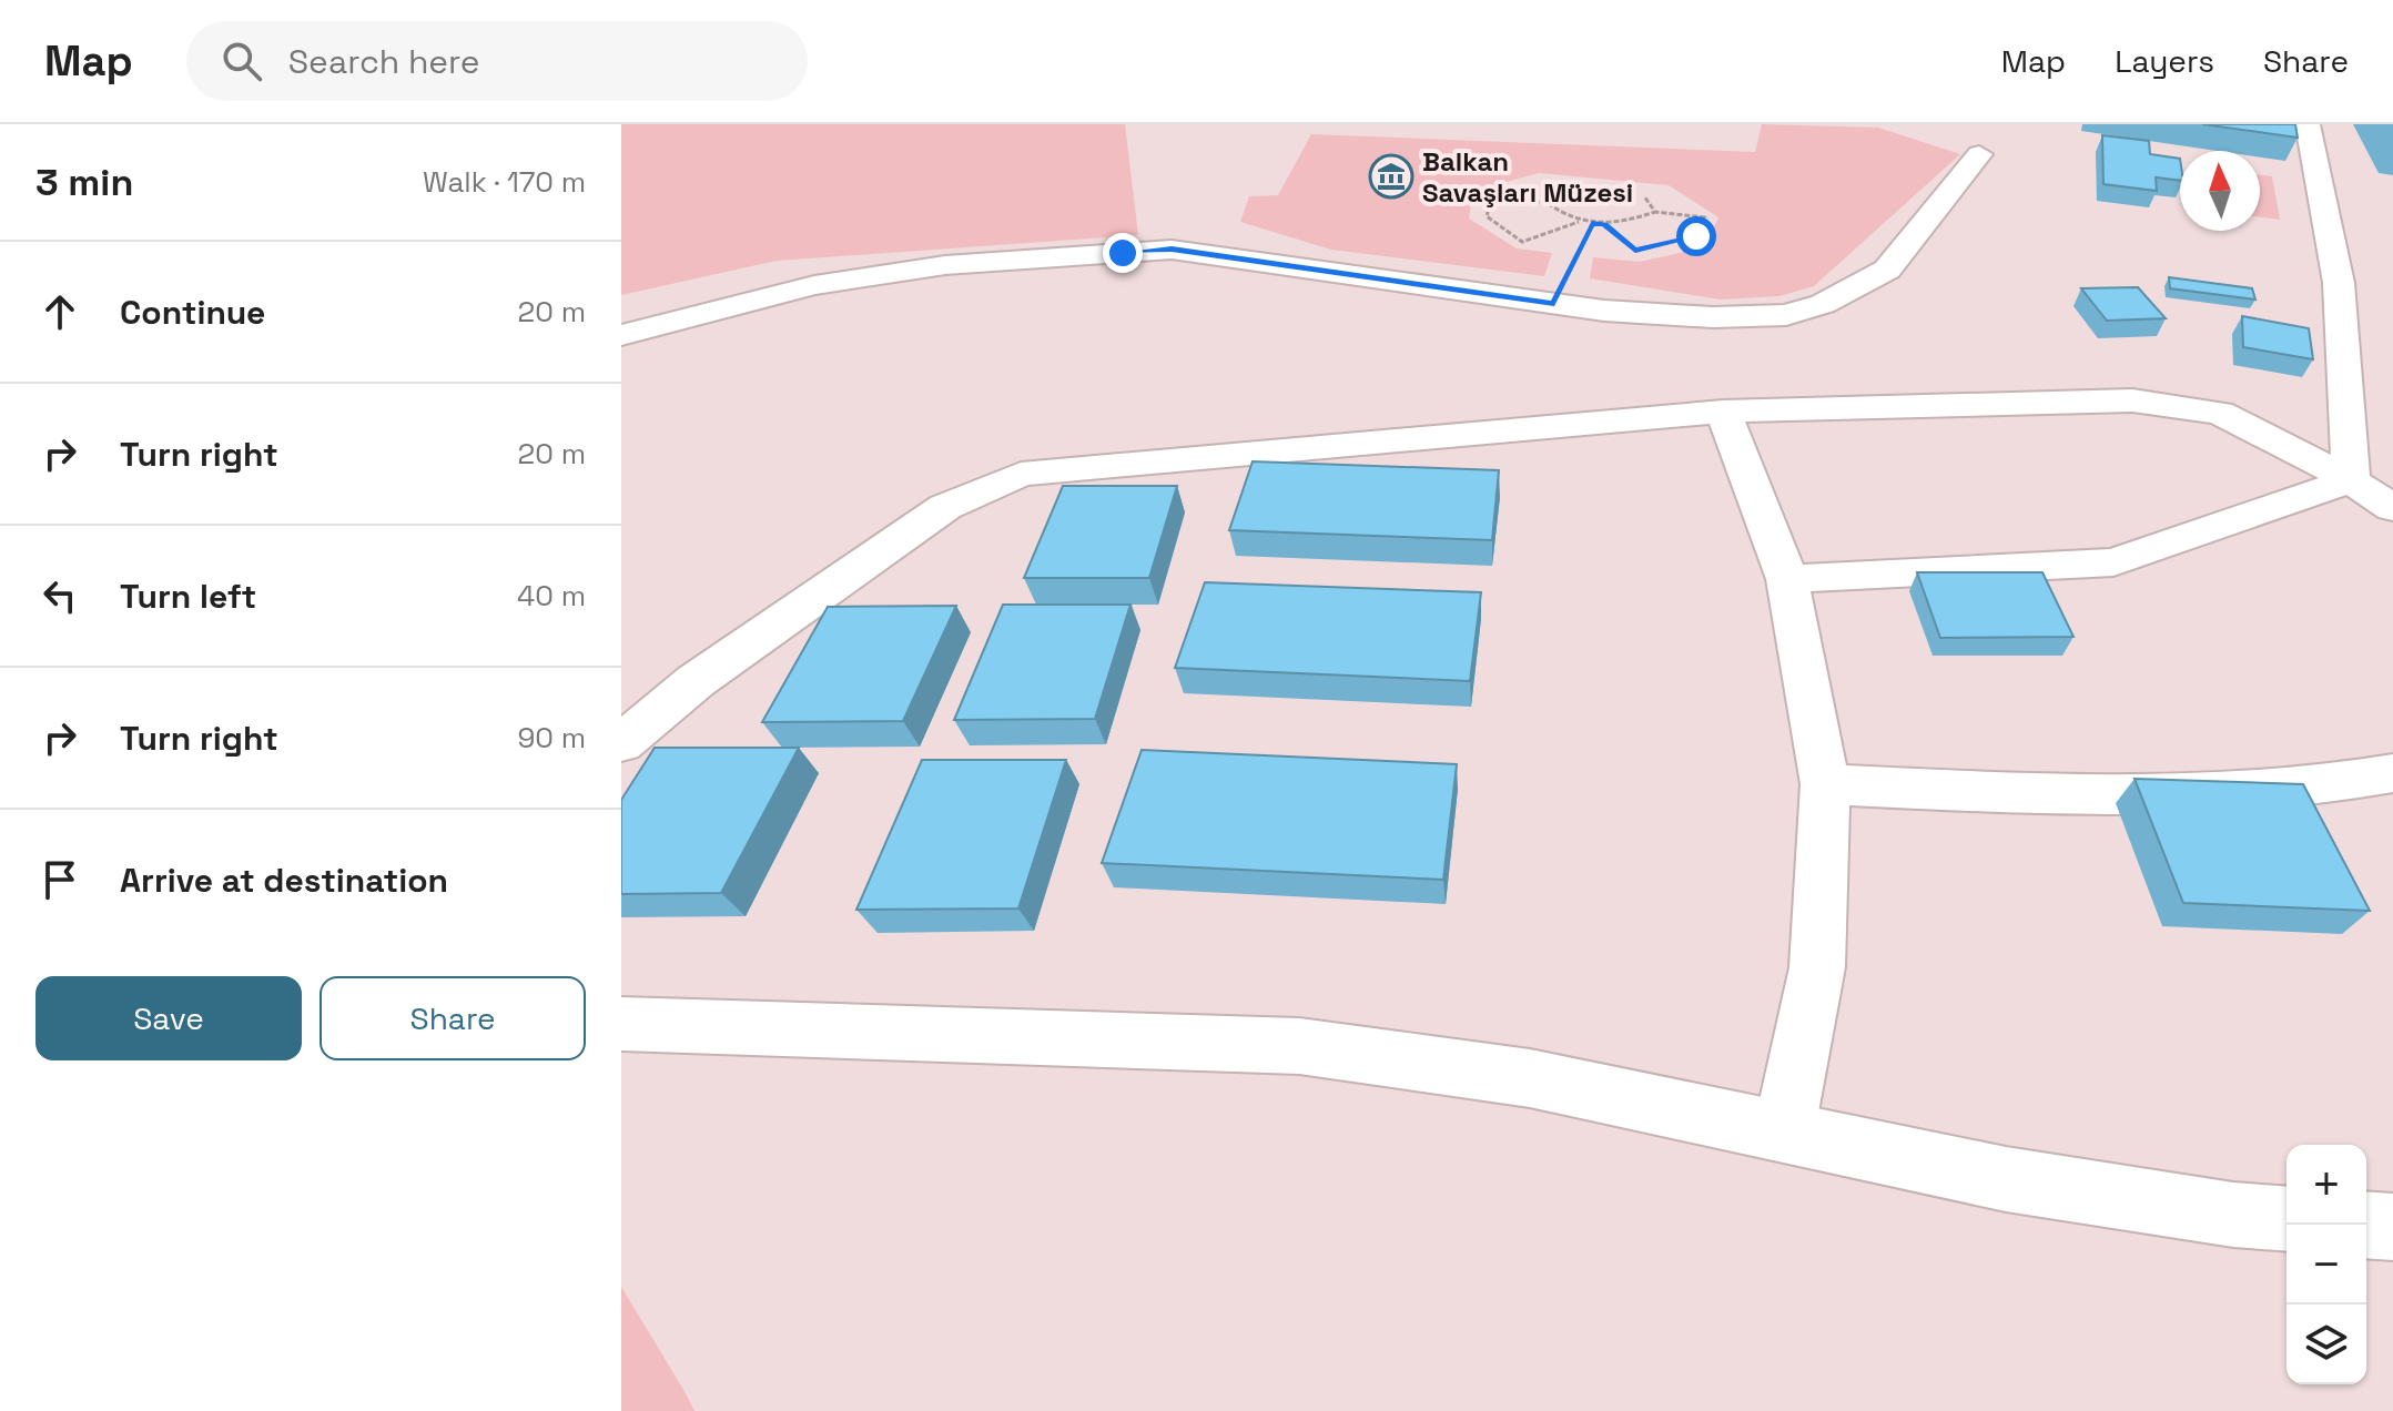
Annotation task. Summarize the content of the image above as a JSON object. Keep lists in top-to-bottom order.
{
  "places": {
    "museum": ["Balkan Savaşları Müzesi"]
  },
  "north": "top",
  "page": {
    "header": "Map",
    "search": "Search here",
    "nav": ["Map", "Layers", "Share"],
    "heading": ["3 min", "Walk · 170 m"],
    "list": [
      ["Continue", "20 m"],
      ["Turn right", "20 m"],
      ["Turn left", "40 m"],
      ["Turn right", "90 m"],
      "Arrive at destination"
    ],
    "buttons": ["Save", "Share"],
    "map_buttons": ["+", "−"]
  }
}
